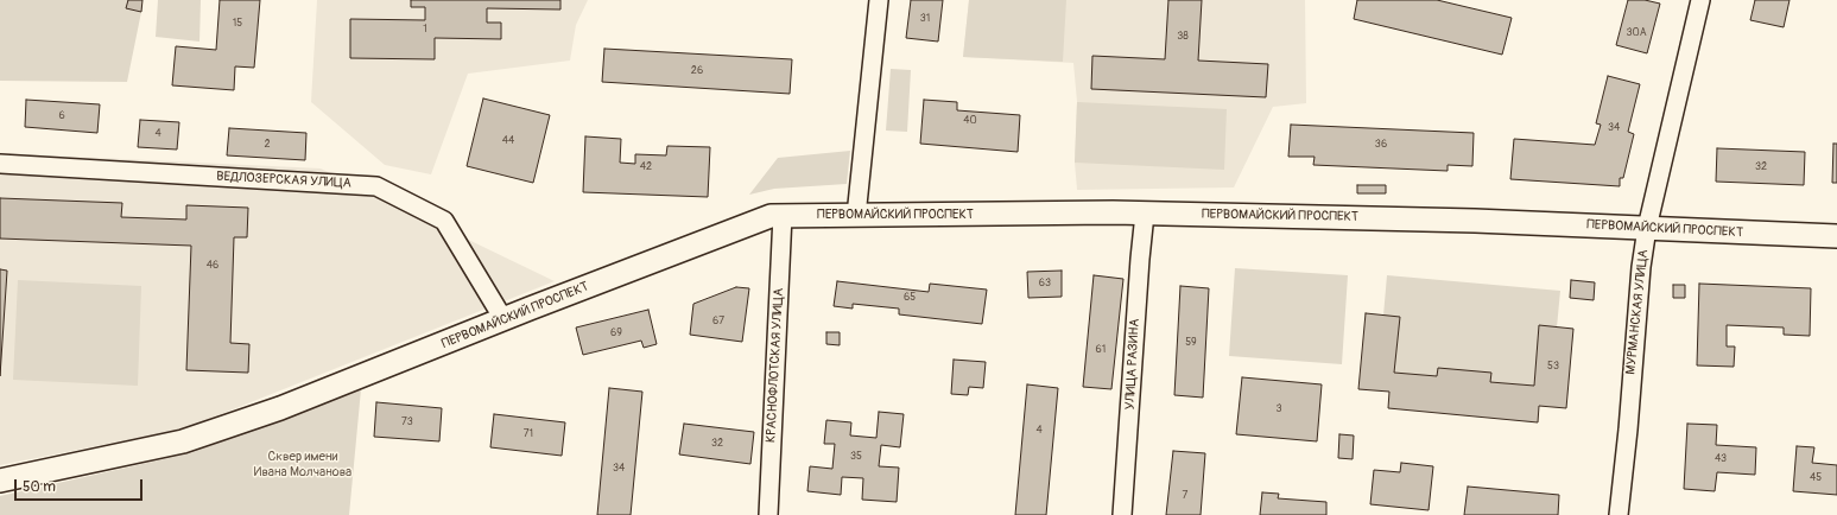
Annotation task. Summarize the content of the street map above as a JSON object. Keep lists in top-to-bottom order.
{
  "streets": {
    "main road": ["ПЕРВОМАЙСКИЙ ПРОСПЕКТ"],
    "street": [
      "ВЕДЛОЗЕРСКАЯ УЛИЦА",
      "МУРМАНСКАЯ УЛИЦА",
      "УЛИЦА РАЗИНА",
      "КРАСНОФЛОТСКАЯ УЛИЦА"
    ]
  },
  "crossings": [
    ["ВЕДЛОЗЕРСКАЯ УЛИЦА", "ПЕРВОМАЙСКИЙ ПРОСПЕКТ"],
    ["ПЕРВОМАЙСКИЙ ПРОСПЕКТ", "МУРМАНСКАЯ УЛИЦА"],
    ["ПЕРВОМАЙСКИЙ ПРОСПЕКТ", "УЛИЦА РАЗИНА"],
    ["ПЕРВОМАЙСКИЙ ПРОСПЕКТ", "КРАСНОФЛОТСКАЯ УЛИЦА"]
  ],
  "parks": ["Сквер имени Ивана Молчанова"],
  "house_numbers": [
    "31",
    "15",
    "1",
    "30А",
    "38",
    "26",
    "6",
    "40",
    "34",
    "4",
    "44",
    "2",
    "36",
    "42",
    "32",
    "46",
    "63",
    "65",
    "67",
    "69",
    "59",
    "61",
    "53",
    "3",
    "73",
    "4",
    "71",
    "32",
    "35",
    "43",
    "34",
    "45",
    "7"
  ],
  "scale_bar": "50 m"
}
